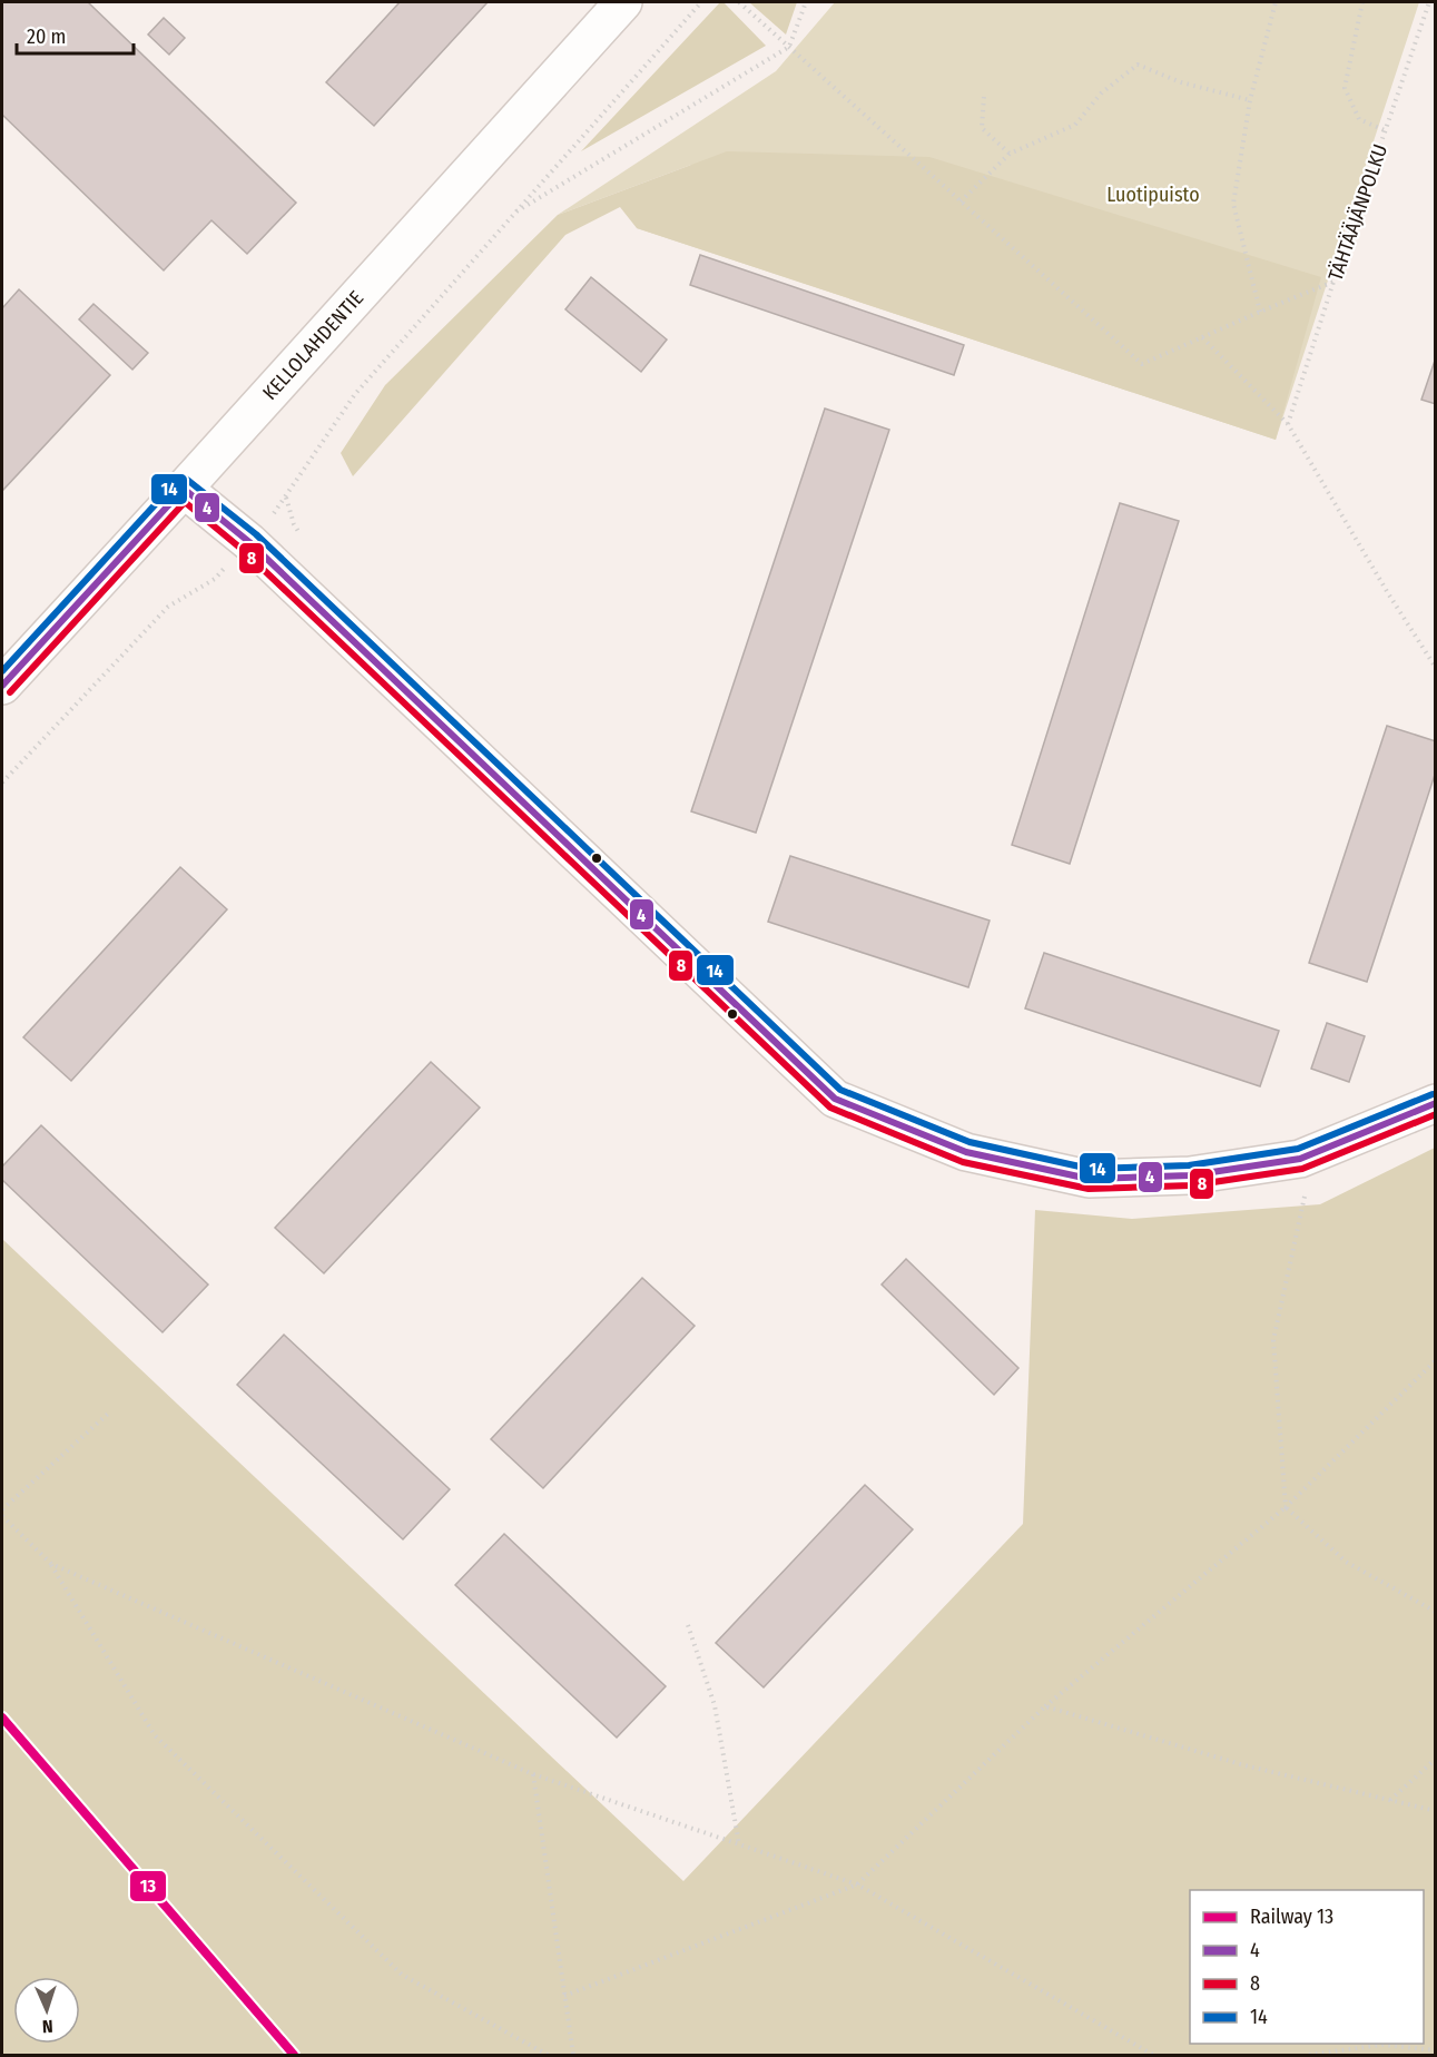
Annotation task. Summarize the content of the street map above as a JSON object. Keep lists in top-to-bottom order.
{
  "streets": {
    "street": ["KELLOLAHDENTIE"],
    "path": ["TÄHTÄÄJÄNPOLKU"]
  },
  "parks": ["Luotipuisto"],
  "lines": [
    "transit line 14",
    "transit line 4",
    "transit line 8",
    "rail line 13"
  ],
  "legend": [
    "Railway 13",
    "4",
    "8",
    "14"
  ],
  "scale_bar": "20 m",
  "north": "bottom"
}
